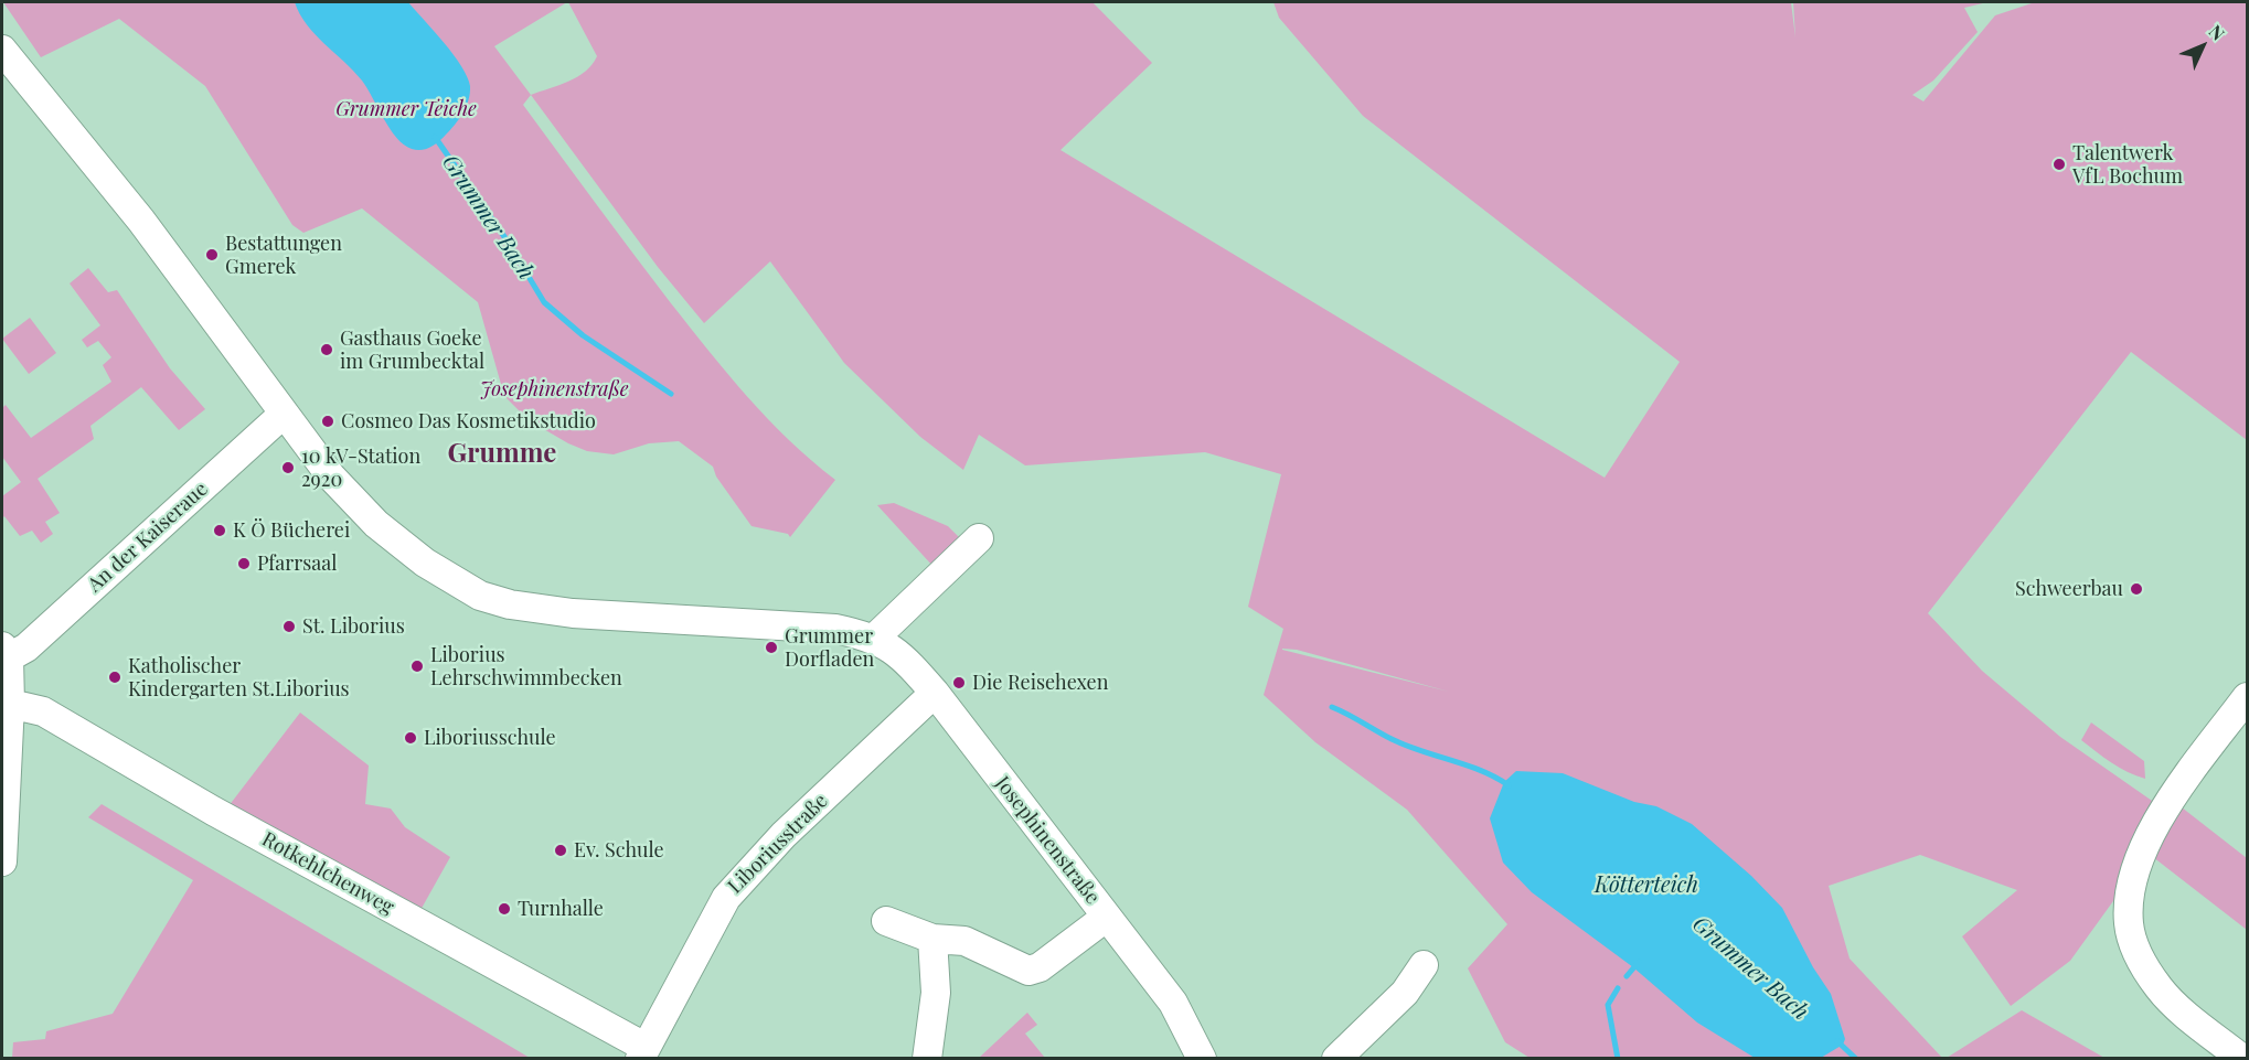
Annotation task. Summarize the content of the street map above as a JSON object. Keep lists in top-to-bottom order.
{
  "streets": {
    "street": [
      "An der Kaiseraue",
      "Josephinenstraße",
      "Liboriusstraße",
      "Rotkehlchenweg"
    ]
  },
  "crossings": [
    ["An der Kaiseraue", "Josephinenstraße"],
    ["Josephinenstraße", "Liboriusstraße"],
    ["Liboriusstraße", "Rotkehlchenweg"]
  ],
  "districts": ["Grumme"],
  "water": ["Grummer Bach", "Kötterteich"],
  "parks": ["Grummer Teiche", "Josephinenstraße"],
  "places": [
    "Talentwerk VfL Bochum",
    "Bestattungen Gmerek",
    "Gasthaus Goeke im Grumbecktal",
    "Cosmeo Das Kosmetikstudio",
    "10 kV-Station 2920",
    "K Ö Bücherei",
    "Pfarrsaal",
    "Schweerbau",
    "St. Liborius",
    "Grummer Dorfladen",
    "Liborius Lehrschwimmbecken",
    "Katholischer Kindergarten St.Liborius",
    "Die Reisehexen",
    "Liboriusschule",
    "Ev. Schule",
    "Turnhalle"
  ],
  "north": "top right"
}
